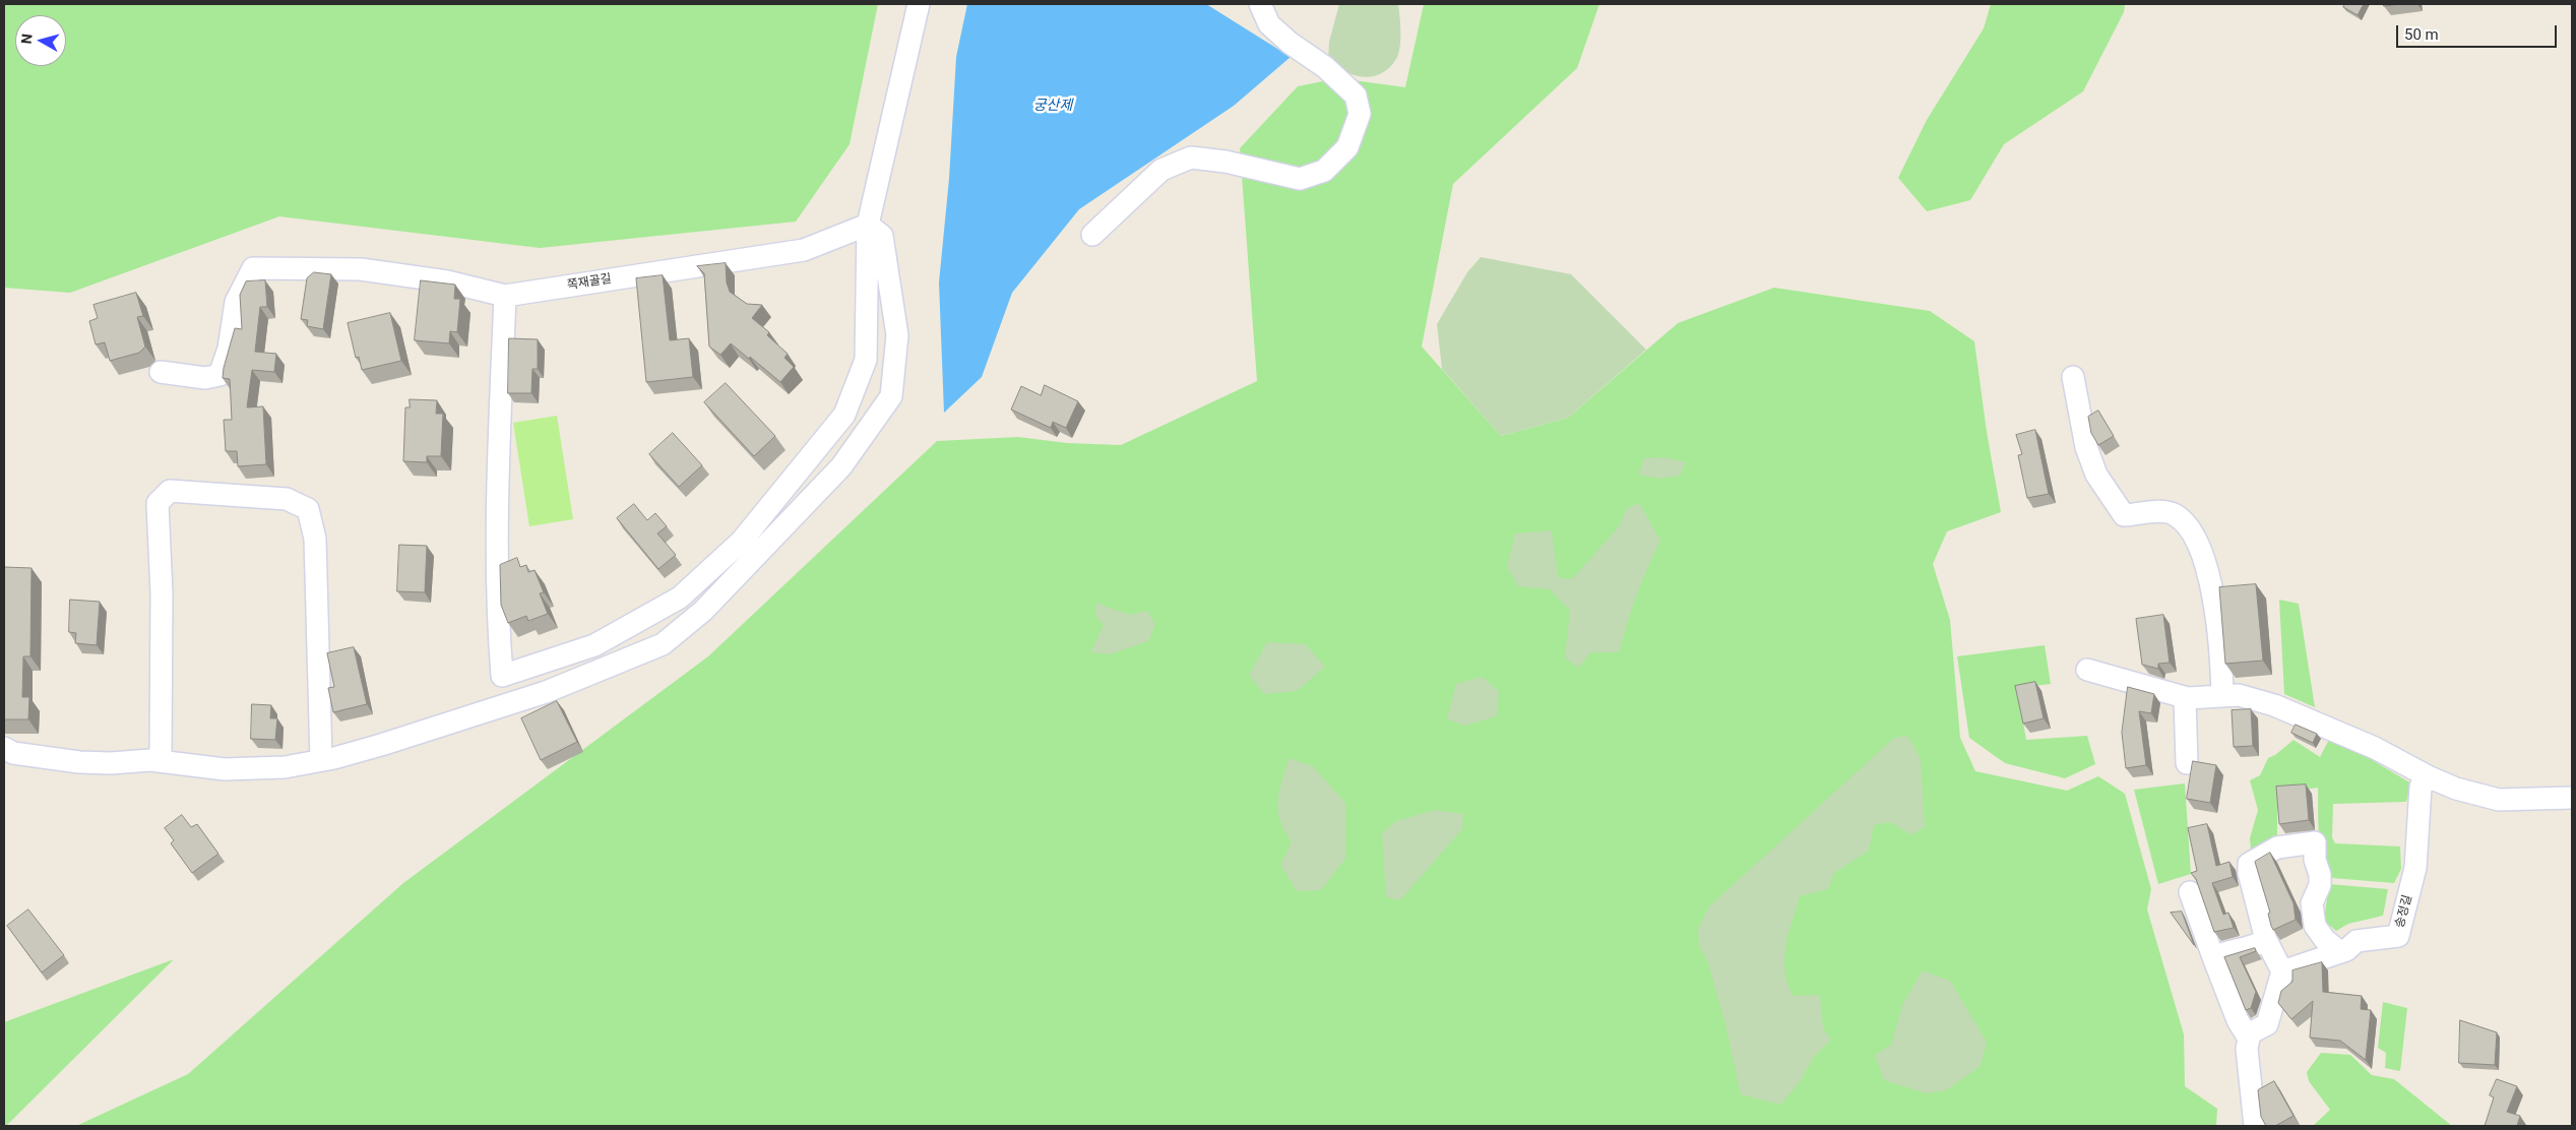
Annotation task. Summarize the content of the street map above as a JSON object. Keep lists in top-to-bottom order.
{
  "streets": {
    "street": ["쪽재골길", "송정길"]
  },
  "water": ["궁산제"],
  "scale_bar": "50 m",
  "north": "left"
}
